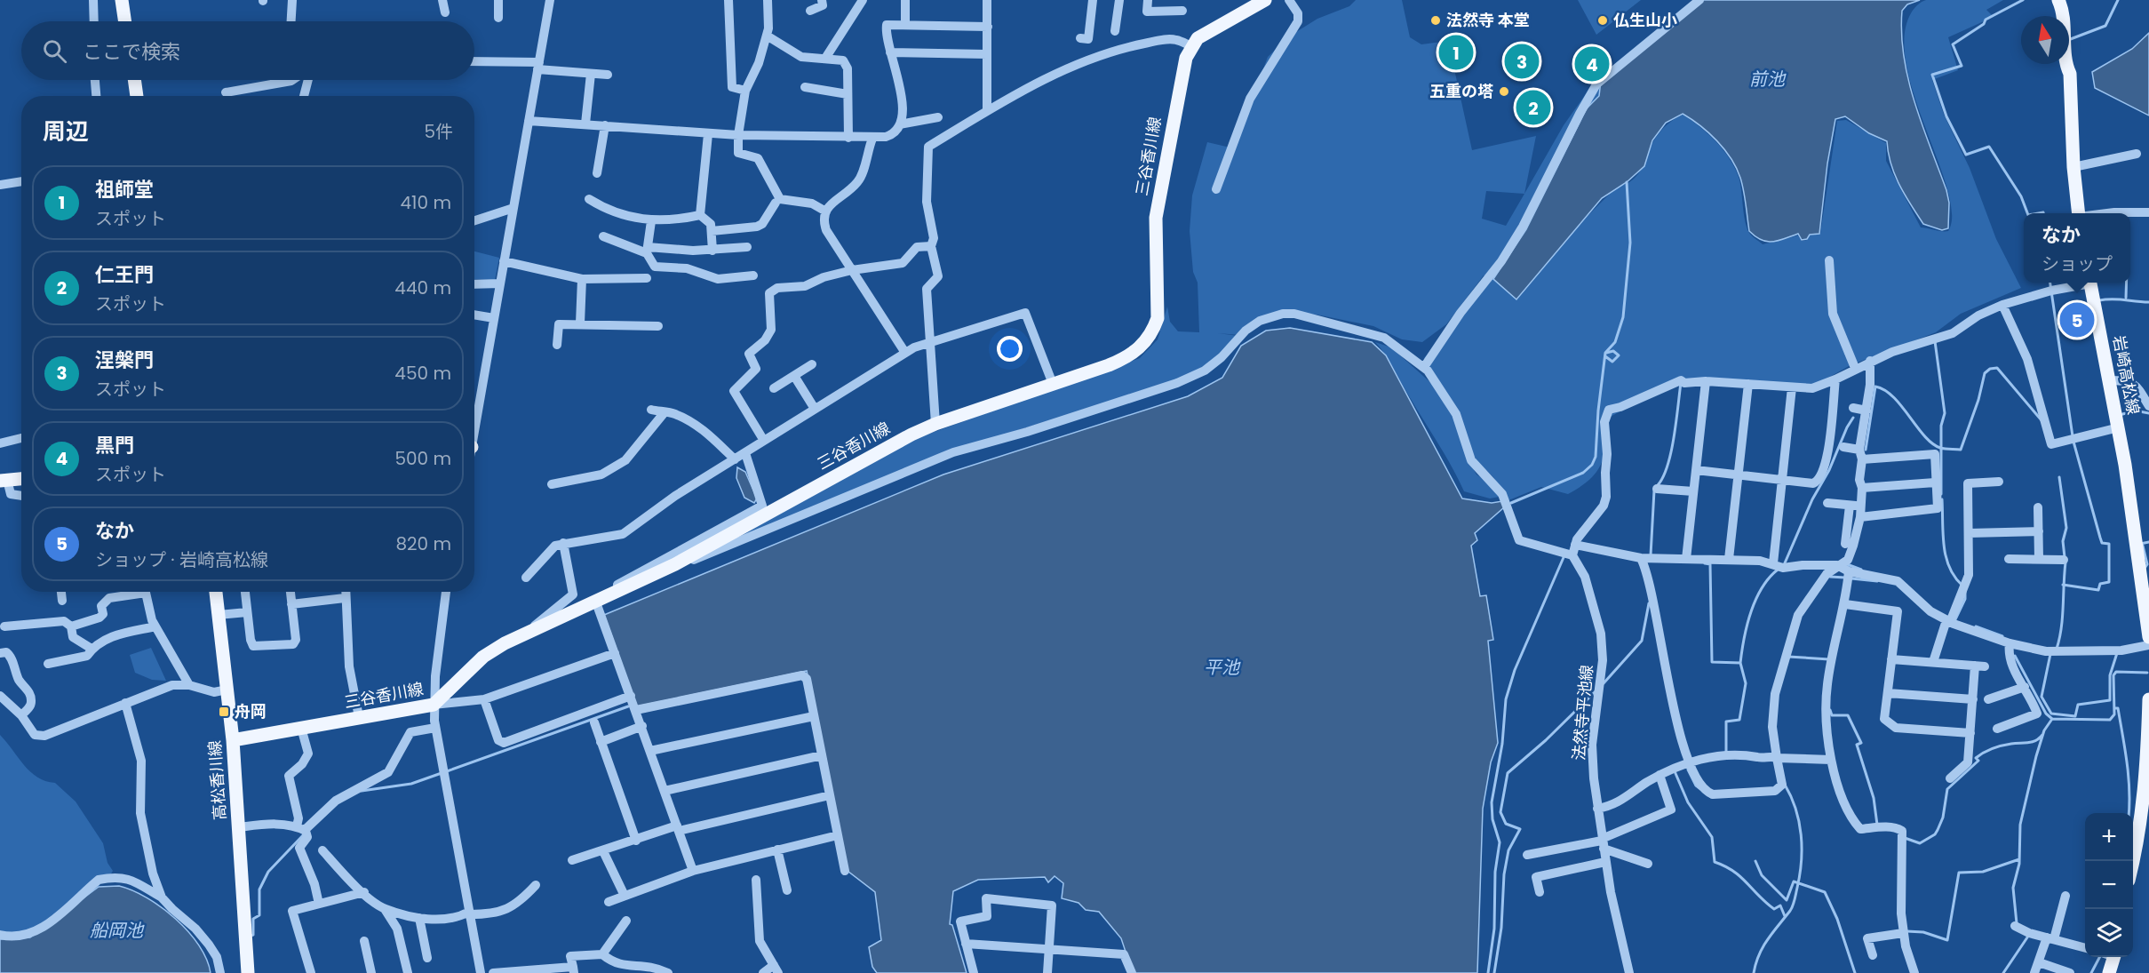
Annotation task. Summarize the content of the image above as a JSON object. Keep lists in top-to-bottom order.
{
  "streets": {
    "main road": ["三谷香川線", "岩崎高松線", "高松香川線"],
    "street": ["法然寺平池線"]
  },
  "crossings": [
    ["三谷香川線", "高松香川線"]
  ],
  "water": ["前池", "平池", "船岡池"],
  "places": {
    "other": ["法然寺 本堂", "仏生山小", "五重の塔"],
    "transit": ["舟岡"]
  },
  "north": "top",
  "page": {
    "search": "ここで検索",
    "pins": [
      "1",
      "3",
      "4",
      "2",
      "5"
    ],
    "heading": ["周辺", "5件"],
    "list": [
      {
        "mark": "1",
        "name": "祖師堂",
        "note": "スポット",
        "value": "410 m"
      },
      {
        "mark": "2",
        "name": "仁王門",
        "note": "スポット",
        "value": "440 m"
      },
      {
        "mark": "3",
        "name": "涅槃門",
        "note": "スポット",
        "value": "450 m"
      },
      {
        "mark": "4",
        "name": "黒門",
        "note": "スポット",
        "value": "500 m"
      },
      {
        "mark": "5",
        "name": "なか",
        "note": "ショップ · 岩崎高松線",
        "value": "820 m"
      }
    ],
    "popup": ["なか", "ショップ"],
    "map_buttons": ["+", "−"]
  }
}
